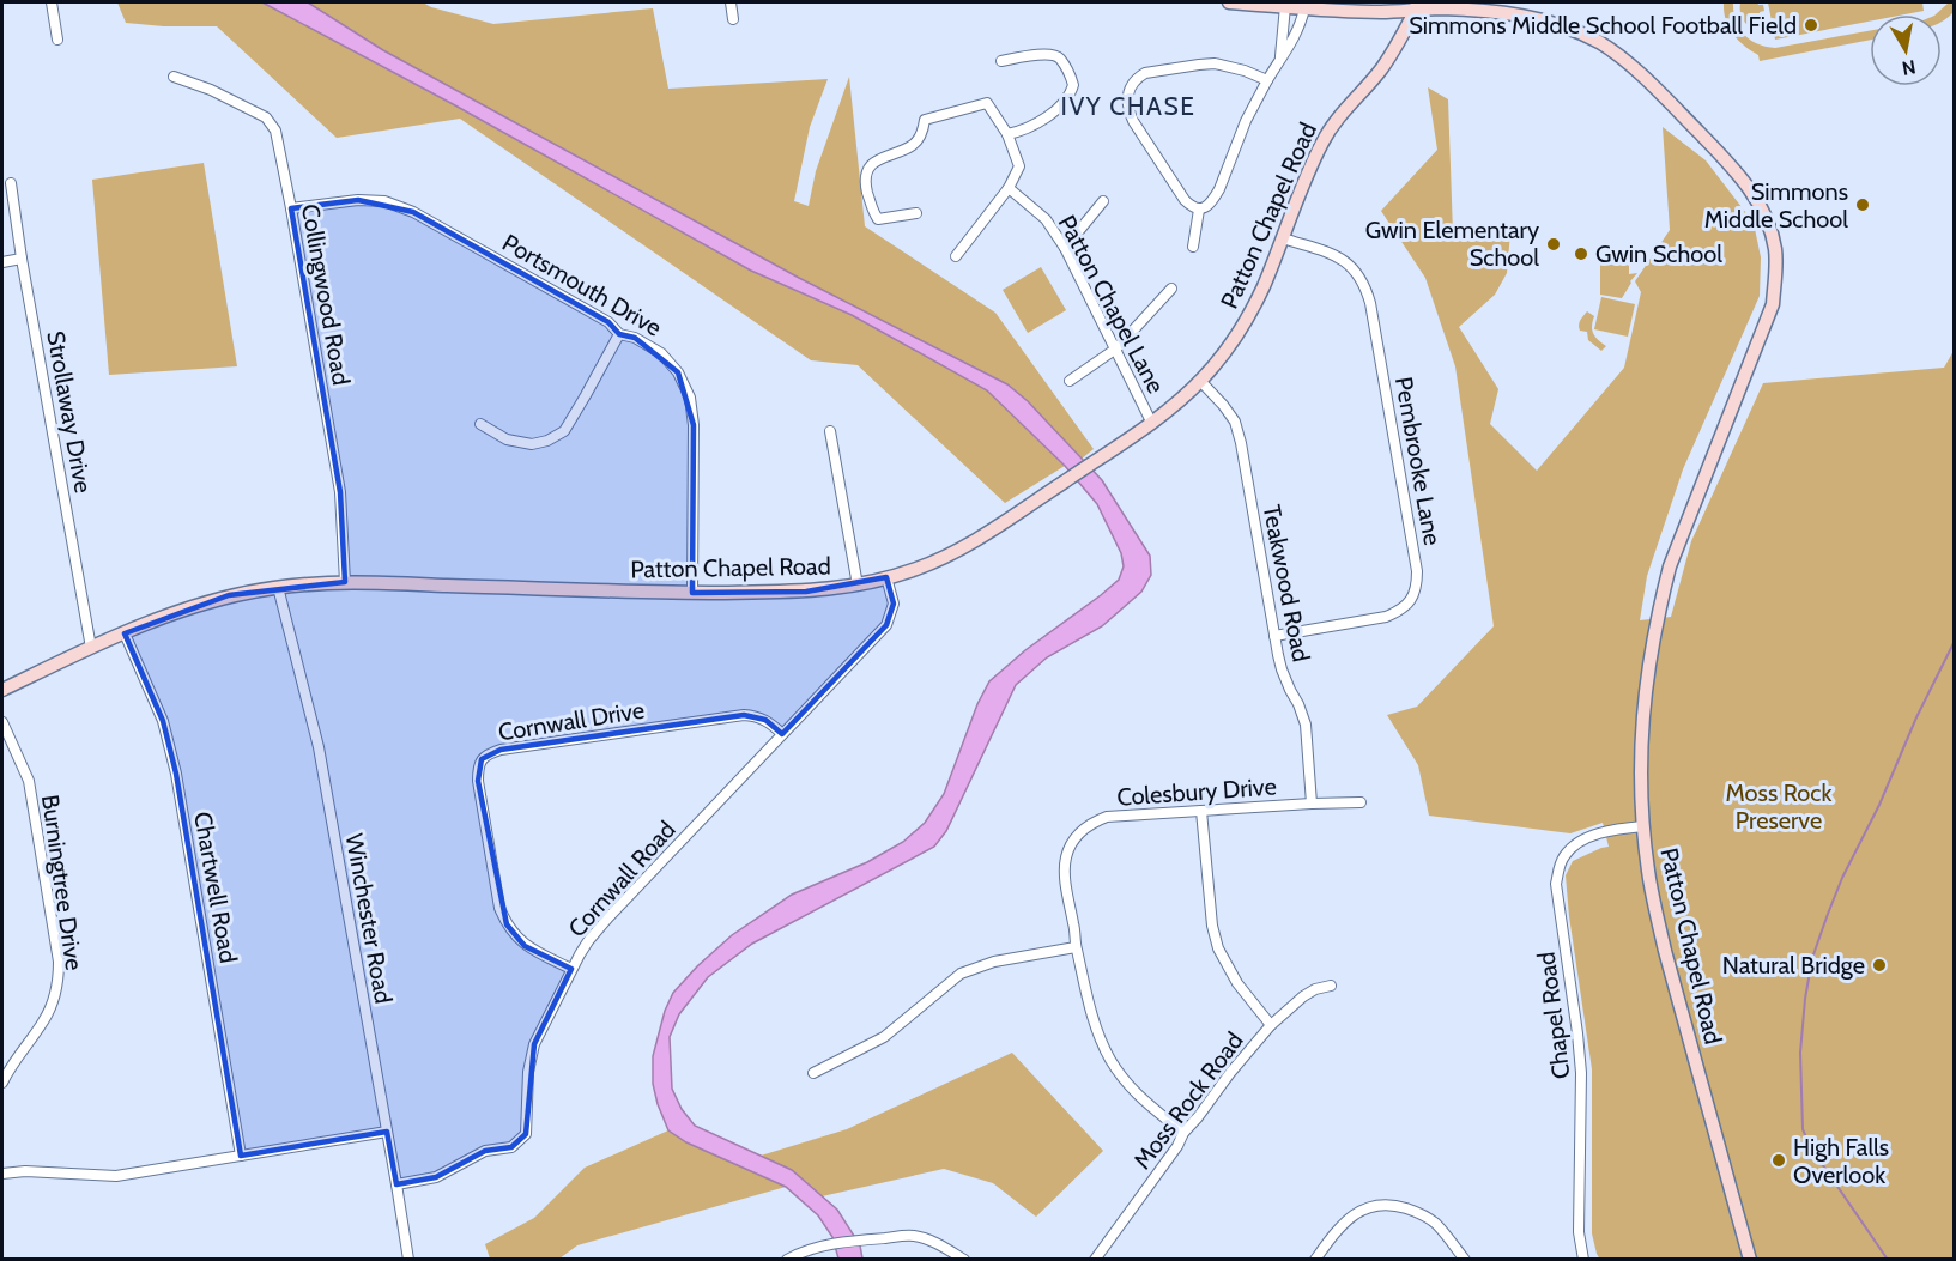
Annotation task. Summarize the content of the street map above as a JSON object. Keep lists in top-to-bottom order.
{
  "streets": {
    "street": [
      "Patton Chapel Road",
      "Portsmouth Drive",
      "Collingwood Road",
      "Patton Chapel Lane",
      "Strollaway Drive",
      "Pembrooke Lane",
      "Teakwood Road",
      "Cornwall Drive",
      "Colesbury Drive",
      "Cornwall Road",
      "Burningtree Drive",
      "Chartwell Road",
      "Winchester Road",
      "Chapel Road",
      "Moss Rock Road"
    ]
  },
  "crossings": [
    ["Patton Chapel Road", "Portsmouth Drive"],
    ["Patton Chapel Road", "Collingwood Road"],
    ["Patton Chapel Road", "Patton Chapel Lane"],
    ["Patton Chapel Road", "Strollaway Drive"],
    ["Patton Chapel Road", "Pembrooke Lane"],
    ["Patton Chapel Road", "Teakwood Road"],
    ["Patton Chapel Road", "Cornwall Road"],
    ["Patton Chapel Road", "Chartwell Road"],
    ["Patton Chapel Road", "Winchester Road"],
    ["Patton Chapel Road", "Chapel Road"],
    ["Portsmouth Drive", "Collingwood Road"],
    ["Pembrooke Lane", "Teakwood Road"],
    ["Teakwood Road", "Colesbury Drive"],
    ["Cornwall Drive", "Cornwall Road"],
    ["Colesbury Drive", "Moss Rock Road"],
    ["Cornwall Road", "Winchester Road"]
  ],
  "districts": ["IVY CHASE"],
  "parks": ["Moss Rock Preserve"],
  "places": [
    "Simmons Middle School Football Field",
    "Simmons Middle School",
    "Gwin Elementary School",
    "Gwin School",
    "Natural Bridge",
    "High Falls Overlook"
  ],
  "north": "bottom"
}
